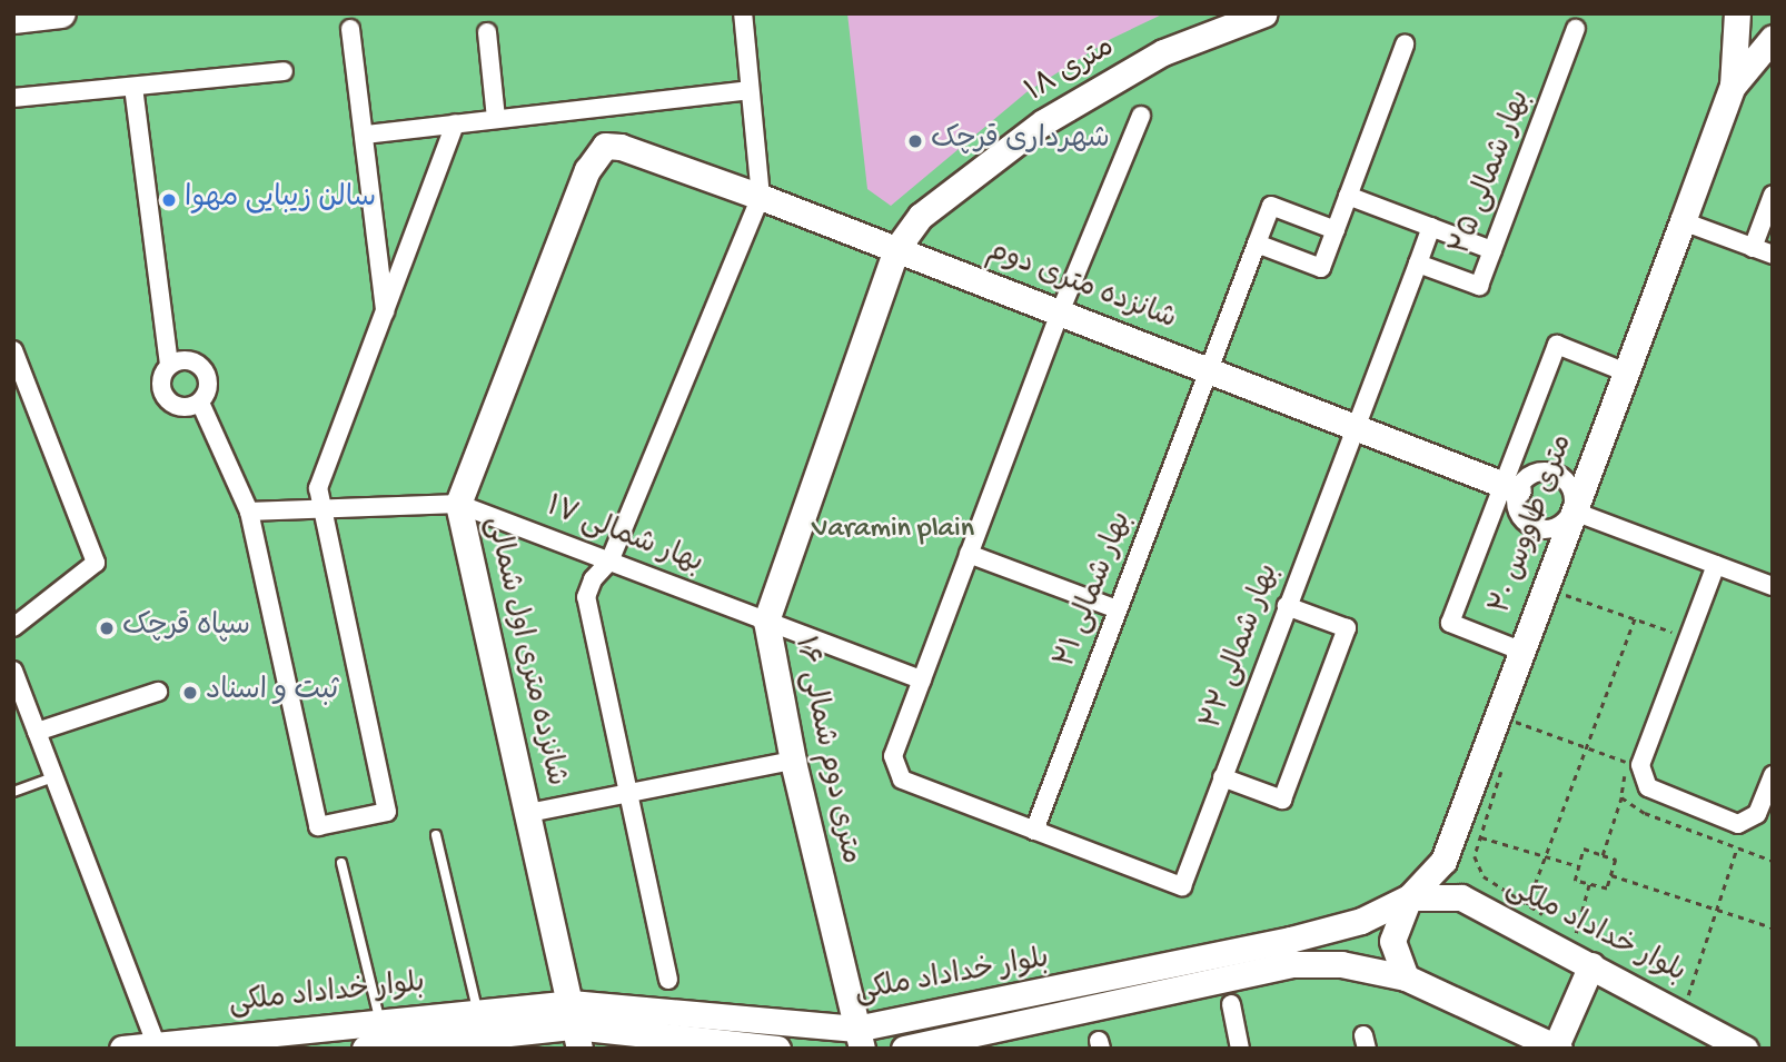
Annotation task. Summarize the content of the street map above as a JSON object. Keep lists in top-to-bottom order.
{
  "streets": {
    "street": [
      "۱۸ متری",
      "بهار شمالی ۲۵",
      "شانزده متری دوم",
      "۲۰ متری طاووس",
      "بهار شمالی ۱۷",
      "بهار شمالی ۲۱",
      "بهار شمالی ۲۲",
      "شانزده متری اول شمالی",
      "۱۶ متری دوم شمالی",
      "بلوار خداداد ملکی"
    ]
  },
  "crossings": [
    ["۱۸ متری", "شانزده متری دوم"],
    ["۱۸ متری", "۱۶ متری دوم شمالی"],
    ["بهار شمالی ۲۵", "شانزده متری دوم"],
    ["بهار شمالی ۲۵", "بهار شمالی ۲۲"],
    ["شانزده متری دوم", "۲۰ متری طاووس"],
    ["شانزده متری دوم", "بهار شمالی ۲۱"],
    ["شانزده متری دوم", "بهار شمالی ۲۲"],
    ["شانزده متری دوم", "شانزده متری اول شمالی"],
    ["شانزده متری دوم", "۱۶ متری دوم شمالی"],
    ["۲۰ متری طاووس", "بلوار خداداد ملکی"],
    ["بهار شمالی ۱۷", "شانزده متری اول شمالی"],
    ["بهار شمالی ۱۷", "۱۶ متری دوم شمالی"],
    ["بهار شمالی ۲۱", "بهار شمالی ۲۲"],
    ["شانزده متری اول شمالی", "بلوار خداداد ملکی"],
    ["۱۶ متری دوم شمالی", "بلوار خداداد ملکی"]
  ],
  "parks": ["Varamin plain"],
  "places": [
    "شهرداری قرچک",
    "سالن زیبایی مهوا",
    "سپاه قرچک",
    "ثبت و اسناد"
  ]
}
